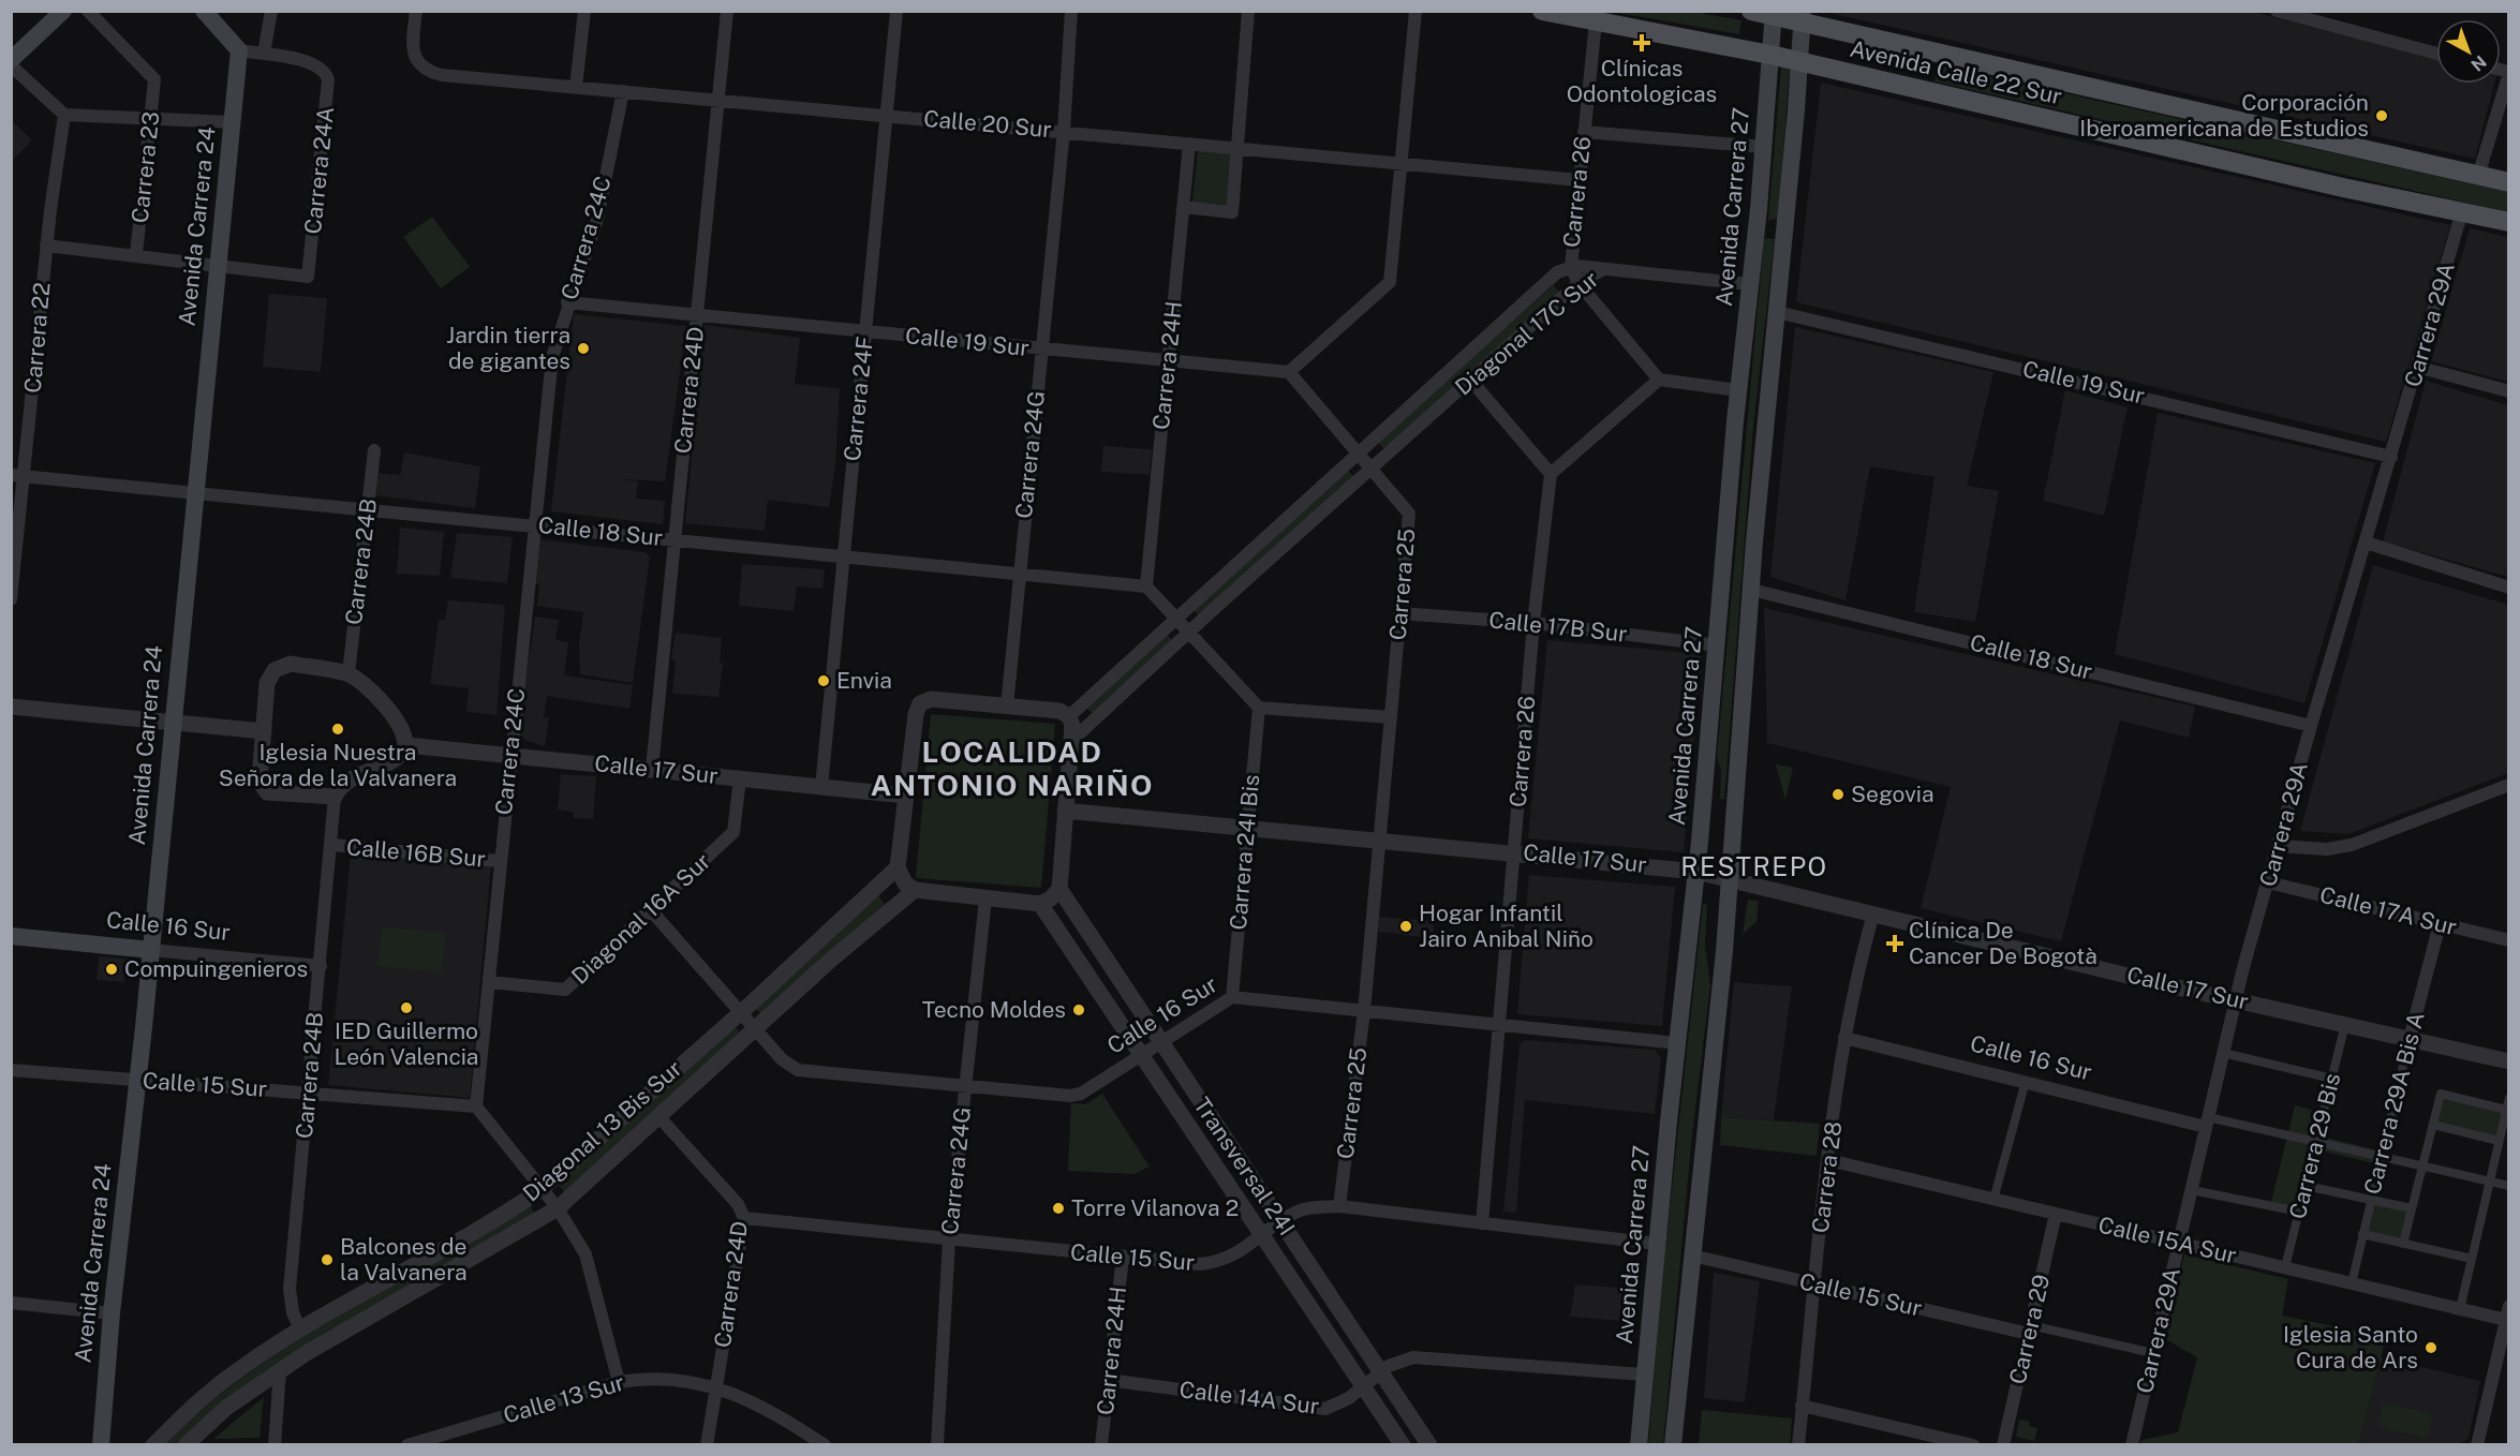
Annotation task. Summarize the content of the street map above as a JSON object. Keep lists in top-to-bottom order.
{
  "streets": {
    "main road": [
      "Avenida Calle 22 Sur",
      "Avenida Carrera 27",
      "Avenida Carrera 24",
      "Calle 16 Sur"
    ],
    "street": [
      "Calle 20 Sur",
      "Carrera 23",
      "Carrera 24A",
      "Carrera 26",
      "Carrera 24C",
      "Carrera 29A",
      "Diagonal 17C Sur",
      "Carrera 22",
      "Calle 19 Sur",
      "Carrera 24H",
      "Carrera 24D",
      "Carrera 24F",
      "Carrera 24G",
      "Calle 18 Sur",
      "Carrera 24B",
      "Carrera 25",
      "Calle 17B Sur",
      "Calle 17 Sur",
      "Carrera 24I Bis",
      "Calle 16B Sur",
      "Calle 17A Sur",
      "Diagonal 16A Sur",
      "Calle 15 Sur",
      "Carrera 29A Bis A",
      "Diagonal 13 Bis Sur",
      "Carrera 29 Bis",
      "Transversal 24I",
      "Carrera 28",
      "Calle 15A Sur",
      "Carrera 29",
      "Calle 14A Sur",
      "Calle 13 Sur"
    ]
  },
  "crossings": [
    ["Avenida Calle 22 Sur", "Carrera 26"],
    ["Avenida Calle 22 Sur", "Avenida Carrera 27"],
    ["Avenida Calle 22 Sur", "Carrera 29A"],
    ["Calle 20 Sur", "Carrera 26"],
    ["Calle 20 Sur", "Carrera 24C"],
    ["Calle 20 Sur", "Carrera 24H"],
    ["Calle 20 Sur", "Carrera 24D"],
    ["Calle 20 Sur", "Carrera 24F"],
    ["Calle 20 Sur", "Carrera 24G"],
    ["Carrera 24A", "Avenida Carrera 24"],
    ["Carrera 26", "Diagonal 17C Sur"],
    ["Carrera 26", "Calle 17B Sur"],
    ["Carrera 26", "Calle 17 Sur"],
    ["Carrera 26", "Calle 16 Sur"],
    ["Carrera 26", "Calle 15 Sur"],
    ["Avenida Carrera 27", "Calle 17B Sur"],
    ["Avenida Carrera 27", "Calle 17 Sur"],
    ["Avenida Carrera 27", "Calle 16 Sur"],
    ["Avenida Carrera 27", "Calle 15 Sur"],
    ["Avenida Carrera 27", "Calle 14A Sur"],
    ["Avenida Carrera 24", "Calle 18 Sur"],
    ["Avenida Carrera 24", "Calle 16 Sur"],
    ["Avenida Carrera 24", "Calle 15 Sur"],
    ["Carrera 24C", "Calle 19 Sur"],
    ["Carrera 24C", "Calle 18 Sur"],
    ["Carrera 24C", "Calle 17 Sur"],
    ["Carrera 24C", "Calle 16B Sur"],
    ["Carrera 24C", "Diagonal 16A Sur"],
    ["Carrera 24C", "Calle 15 Sur"],
    ["Carrera 29A", "Calle 19 Sur"],
    ["Carrera 29A", "Calle 18 Sur"],
    ["Carrera 29A", "Calle 17 Sur"],
    ["Carrera 29A", "Calle 17A Sur"],
    ["Carrera 29A", "Calle 16 Sur"],
    ["Carrera 29A", "Calle 15 Sur"],
    ["Carrera 29A", "Calle 15A Sur"],
    ["Diagonal 17C Sur", "Carrera 25"],
    ["Carrera 22", "Calle 18 Sur"],
    ["Calle 19 Sur", "Carrera 24H"],
    ["Calle 19 Sur", "Carrera 24D"],
    ["Calle 19 Sur", "Carrera 24F"],
    ["Calle 19 Sur", "Carrera 24G"],
    ["Calle 19 Sur", "Carrera 25"],
    ["Carrera 24H", "Calle 18 Sur"],
    ["Carrera 24H", "Calle 15 Sur"],
    ["Carrera 24H", "Calle 14A Sur"],
    ["Carrera 24D", "Calle 18 Sur"],
    ["Carrera 24D", "Calle 17 Sur"],
    ["Carrera 24D", "Calle 15 Sur"],
    ["Carrera 24D", "Diagonal 13 Bis Sur"],
    ["Carrera 24D", "Calle 13 Sur"],
    ["Carrera 24F", "Calle 18 Sur"],
    ["Carrera 24F", "Calle 17 Sur"],
    ["Carrera 24G", "Calle 18 Sur"],
    ["Carrera 24G", "Calle 16 Sur"],
    ["Carrera 24G", "Calle 15 Sur"],
    ["Calle 18 Sur", "Carrera 24B"],
    ["Carrera 24B", "Calle 17 Sur"],
    ["Carrera 24B", "Calle 16B Sur"],
    ["Carrera 24B", "Calle 16 Sur"],
    ["Carrera 24B", "Calle 15 Sur"],
    ["Carrera 24B", "Diagonal 13 Bis Sur"],
    ["Carrera 25", "Calle 17B Sur"],
    ["Carrera 25", "Calle 17 Sur"],
    ["Carrera 25", "Calle 16 Sur"],
    ["Carrera 25", "Calle 15 Sur"],
    ["Calle 17 Sur", "Carrera 24I Bis"],
    ["Calle 17 Sur", "Diagonal 16A Sur"],
    ["Calle 17 Sur", "Carrera 29A Bis A"],
    ["Calle 17 Sur", "Carrera 29 Bis"],
    ["Calle 17 Sur", "Carrera 28"],
    ["Carrera 24I Bis", "Calle 16 Sur"],
    ["Calle 17A Sur", "Carrera 29A Bis A"],
    ["Calle 16 Sur", "Carrera 29A Bis A"],
    ["Calle 16 Sur", "Diagonal 13 Bis Sur"],
    ["Calle 16 Sur", "Carrera 29 Bis"],
    ["Calle 16 Sur", "Transversal 24I"],
    ["Calle 16 Sur", "Carrera 28"],
    ["Calle 15 Sur", "Transversal 24I"],
    ["Calle 15 Sur", "Carrera 28"],
    ["Calle 15 Sur", "Carrera 29"],
    ["Carrera 29A Bis A", "Calle 15A Sur"],
    ["Carrera 29 Bis", "Calle 15A Sur"],
    ["Transversal 24I", "Calle 14A Sur"],
    ["Carrera 28", "Calle 15A Sur"],
    ["Calle 15A Sur", "Carrera 29"]
  ],
  "districts": ["LOCALIDAD ANTONIO NARIÑO", "RESTREPO"],
  "places": {
    "health": ["Clínicas Odontologicas", "Clínica De Cancer De Bogotà"],
    "other": [
      "Corporación Iberoamericana de Estudios",
      "Jardin tierra de gigantes",
      "Envia",
      "Iglesia Nuestra Señora de la Valvanera",
      "Segovia",
      "Hogar Infantil Jairo Anibal Niño",
      "Compuingenieros",
      "IED Guillermo León Valencia",
      "Tecno Moldes",
      "Torre Vilanova 2",
      "Balcones de la Valvanera",
      "Iglesia Santo Cura de Ars"
    ]
  },
  "north": "bottom right"
}
